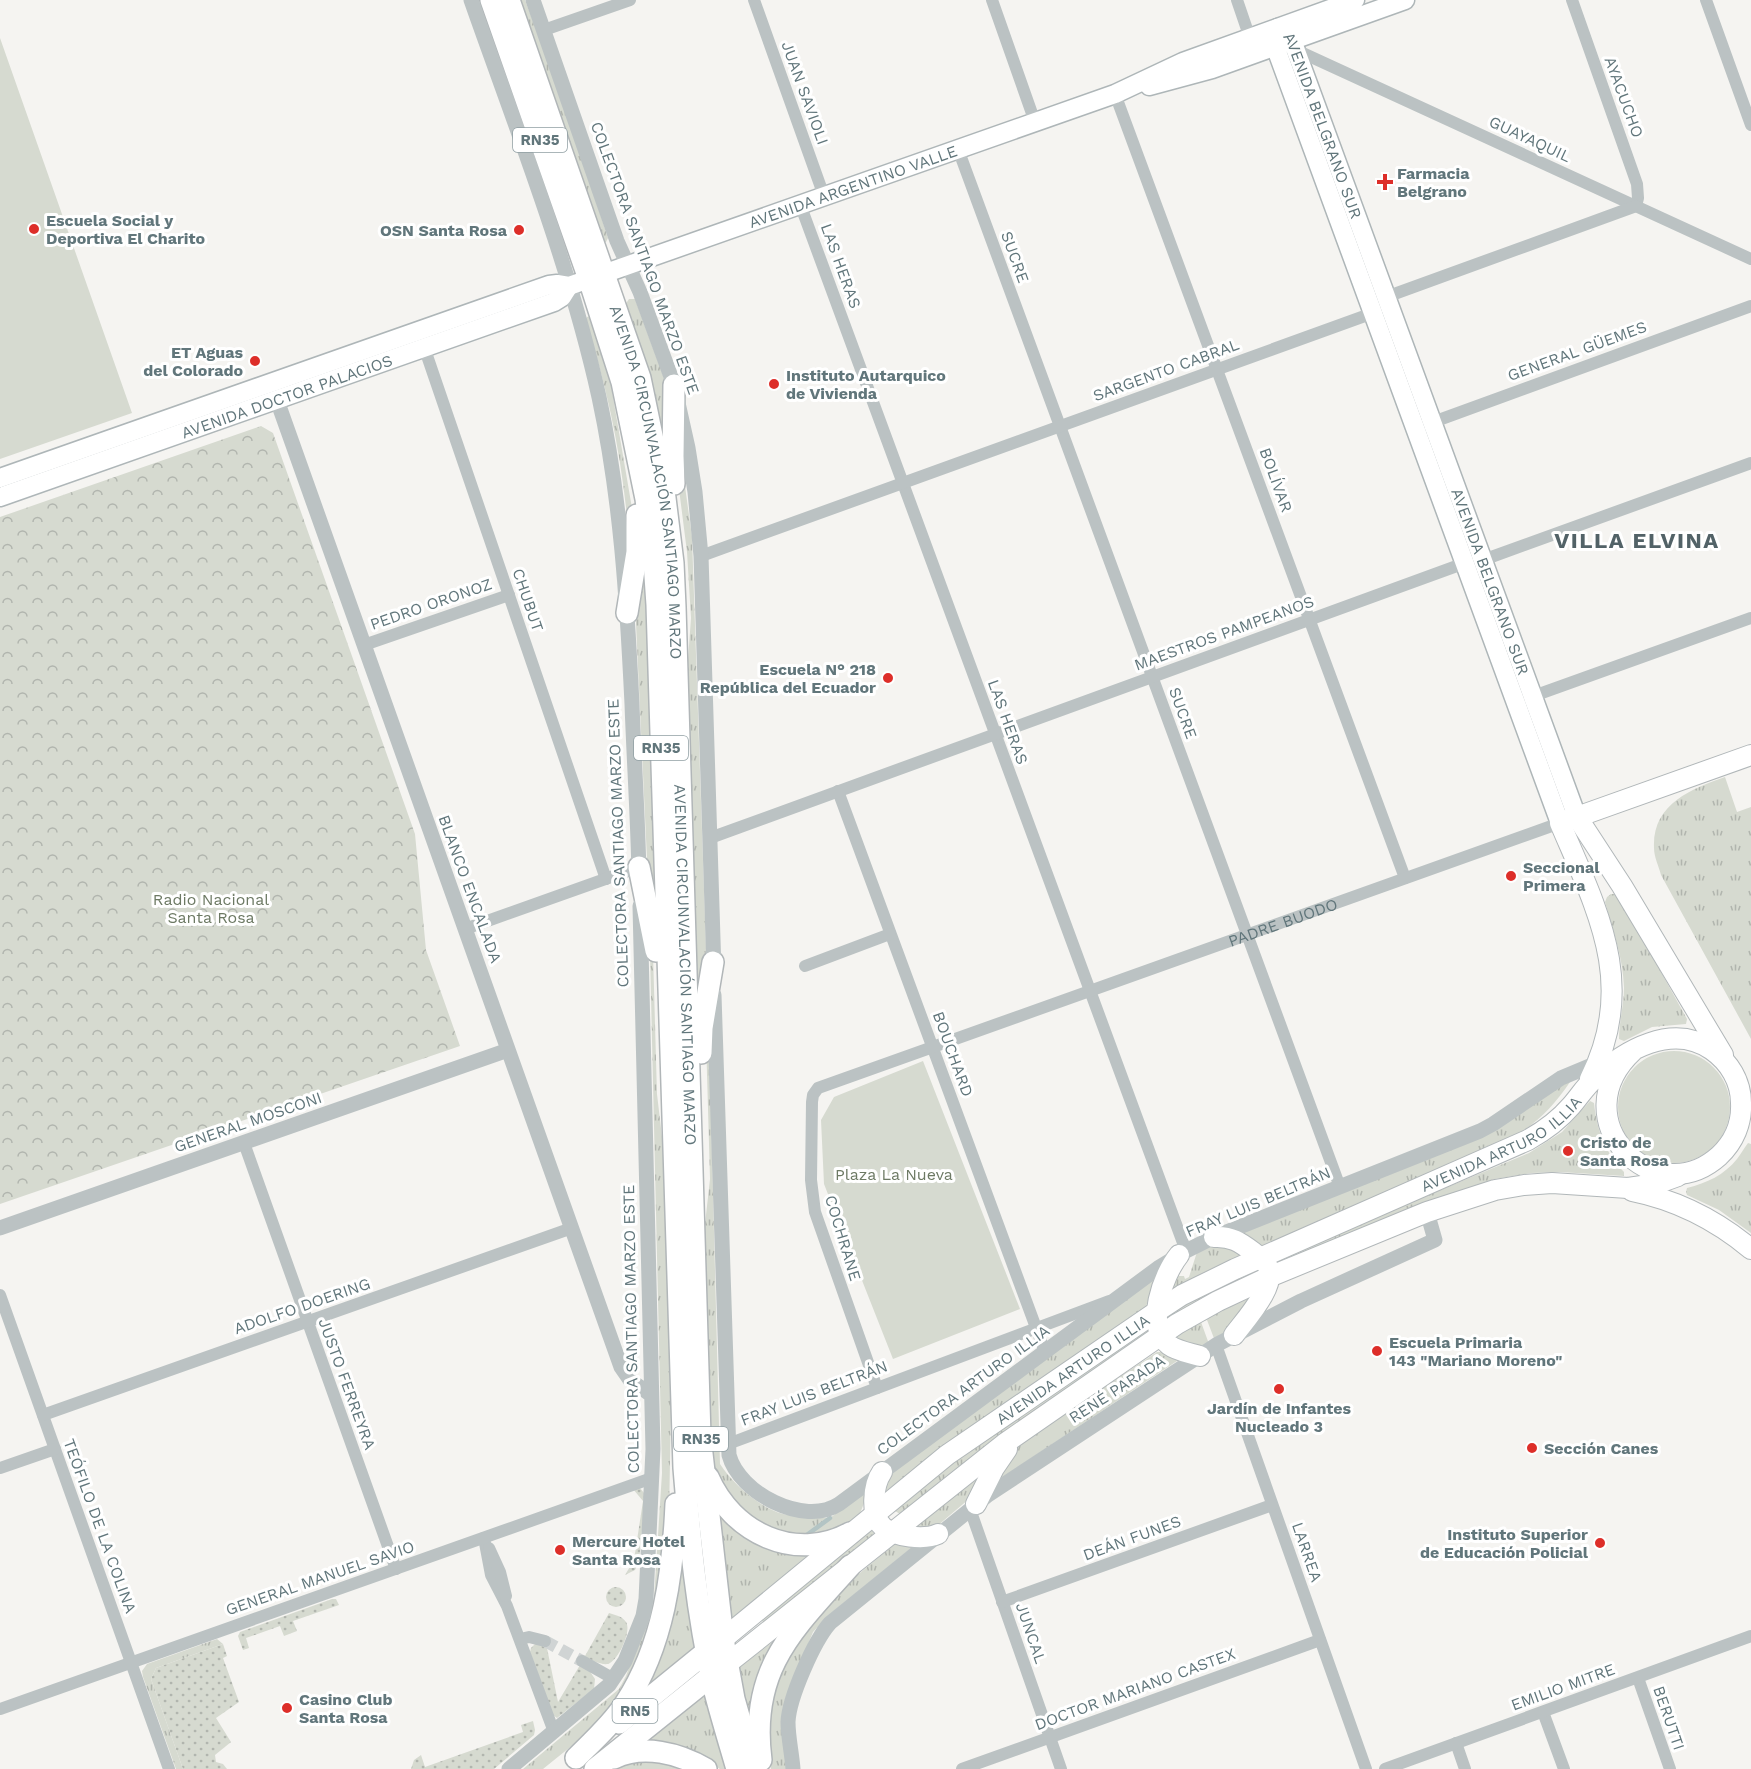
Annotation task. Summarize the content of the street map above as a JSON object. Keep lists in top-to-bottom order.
{
  "streets": {
    "highway": [
      "RN35",
      "AVENIDA CIRCUNVALACIÓN SANTIAGO MARZO",
      "AVENIDA ARTURO ILLIA",
      "RN5"
    ],
    "main road": [
      "AVENIDA BELGRANO SUR",
      "AVENIDA ARGENTINO VALLE",
      "AVENIDA DOCTOR PALACIOS",
      "PADRE BUODO"
    ],
    "street": [
      "JUAN SAVIOLI",
      "AYACUCHO",
      "GUAYAQUIL",
      "SUCRE",
      "COLECTORA SANTIAGO MARZO ESTE",
      "LAS HERAS",
      "GENERAL GÜEMES",
      "SARGENTO CABRAL",
      "BOLÍVAR",
      "CHUBUT",
      "PEDRO ORONOZ",
      "MAESTROS PAMPEANOS",
      "BLANCO ENCALADA",
      "BOUCHARD",
      "GENERAL MOSCONI",
      "FRAY LUIS BELTRÁN",
      "COCHRANE",
      "ADOLFO DOERING",
      "JUSTO FERREYRA",
      "RENÉ PARADA",
      "COLECTORA ARTURO ILLIA",
      "TEÓFILO DE LA COLINA",
      "DEÁN FUNES",
      "LARREA",
      "GENERAL MANUEL SAVIO",
      "JUNCAL",
      "EMILIO MITRE",
      "DOCTOR MARIANO CASTEX",
      "BERUTTI"
    ]
  },
  "crossings": [
    ["JUAN SAVIOLI", "AVENIDA ARGENTINO VALLE"],
    ["AYACUCHO", "GUAYAQUIL"],
    ["AYACUCHO", "SARGENTO CABRAL"],
    ["AVENIDA BELGRANO SUR", "GUAYAQUIL"],
    ["AVENIDA BELGRANO SUR", "AVENIDA ARGENTINO VALLE"],
    ["AVENIDA BELGRANO SUR", "GENERAL GÜEMES"],
    ["AVENIDA BELGRANO SUR", "SARGENTO CABRAL"],
    ["AVENIDA BELGRANO SUR", "MAESTROS PAMPEANOS"],
    ["AVENIDA BELGRANO SUR", "PADRE BUODO"],
    ["AVENIDA BELGRANO SUR", "AVENIDA ARTURO ILLIA"],
    ["AVENIDA BELGRANO SUR", "FRAY LUIS BELTRÁN"],
    ["GUAYAQUIL", "AVENIDA ARGENTINO VALLE"],
    ["GUAYAQUIL", "SARGENTO CABRAL"],
    ["AVENIDA ARGENTINO VALLE", "SUCRE"],
    ["AVENIDA ARGENTINO VALLE", "COLECTORA SANTIAGO MARZO ESTE"],
    ["AVENIDA ARGENTINO VALLE", "LAS HERAS"],
    ["AVENIDA ARGENTINO VALLE", "AVENIDA DOCTOR PALACIOS"],
    ["AVENIDA ARGENTINO VALLE", "BOLÍVAR"],
    ["AVENIDA ARGENTINO VALLE", "AVENIDA CIRCUNVALACIÓN SANTIAGO MARZO"],
    ["SUCRE", "SARGENTO CABRAL"],
    ["SUCRE", "MAESTROS PAMPEANOS"],
    ["SUCRE", "PADRE BUODO"],
    ["SUCRE", "FRAY LUIS BELTRÁN"],
    ["COLECTORA SANTIAGO MARZO ESTE", "SARGENTO CABRAL"],
    ["COLECTORA SANTIAGO MARZO ESTE", "AVENIDA DOCTOR PALACIOS"],
    ["COLECTORA SANTIAGO MARZO ESTE", "AVENIDA CIRCUNVALACIÓN SANTIAGO MARZO"],
    ["COLECTORA SANTIAGO MARZO ESTE", "MAESTROS PAMPEANOS"],
    ["COLECTORA SANTIAGO MARZO ESTE", "BLANCO ENCALADA"],
    ["COLECTORA SANTIAGO MARZO ESTE", "FRAY LUIS BELTRÁN"],
    ["COLECTORA SANTIAGO MARZO ESTE", "COLECTORA ARTURO ILLIA"],
    ["COLECTORA SANTIAGO MARZO ESTE", "GENERAL MANUEL SAVIO"],
    ["LAS HERAS", "SARGENTO CABRAL"],
    ["LAS HERAS", "MAESTROS PAMPEANOS"],
    ["LAS HERAS", "PADRE BUODO"],
    ["LAS HERAS", "FRAY LUIS BELTRÁN"],
    ["SARGENTO CABRAL", "BOLÍVAR"],
    ["AVENIDA DOCTOR PALACIOS", "AVENIDA CIRCUNVALACIÓN SANTIAGO MARZO"],
    ["AVENIDA DOCTOR PALACIOS", "CHUBUT"],
    ["AVENIDA DOCTOR PALACIOS", "BLANCO ENCALADA"],
    ["BOLÍVAR", "MAESTROS PAMPEANOS"],
    ["BOLÍVAR", "PADRE BUODO"],
    ["AVENIDA CIRCUNVALACIÓN SANTIAGO MARZO", "AVENIDA ARTURO ILLIA"],
    ["CHUBUT", "PEDRO ORONOZ"],
    ["PEDRO ORONOZ", "BLANCO ENCALADA"],
    ["MAESTROS PAMPEANOS", "BOUCHARD"],
    ["BLANCO ENCALADA", "GENERAL MOSCONI"],
    ["BLANCO ENCALADA", "ADOLFO DOERING"],
    ["PADRE BUODO", "BOUCHARD"],
    ["PADRE BUODO", "COCHRANE"],
    ["BOUCHARD", "FRAY LUIS BELTRÁN"],
    ["BOUCHARD", "COLECTORA ARTURO ILLIA"],
    ["GENERAL MOSCONI", "JUSTO FERREYRA"],
    ["AVENIDA ARTURO ILLIA", "FRAY LUIS BELTRÁN"],
    ["AVENIDA ARTURO ILLIA", "RENÉ PARADA"],
    ["FRAY LUIS BELTRÁN", "COCHRANE"],
    ["FRAY LUIS BELTRÁN", "COLECTORA ARTURO ILLIA"],
    ["ADOLFO DOERING", "JUSTO FERREYRA"],
    ["ADOLFO DOERING", "TEÓFILO DE LA COLINA"],
    ["JUSTO FERREYRA", "GENERAL MANUEL SAVIO"],
    ["RENÉ PARADA", "LARREA"],
    ["RENÉ PARADA", "JUNCAL"],
    ["TEÓFILO DE LA COLINA", "GENERAL MANUEL SAVIO"],
    ["DEÁN FUNES", "LARREA"],
    ["DEÁN FUNES", "JUNCAL"],
    ["LARREA", "DOCTOR MARIANO CASTEX"],
    ["JUNCAL", "DOCTOR MARIANO CASTEX"],
    ["EMILIO MITRE", "BERUTTI"]
  ],
  "districts": ["VILLA ELVINA"],
  "parks": ["Radio Nacional Santa Rosa", "Plaza La Nueva"],
  "places": {
    "health": ["Farmacia Belgrano"],
    "other": [
      "Escuela Social y Deportiva El Charito",
      "OSN Santa Rosa",
      "ET Aguas del Colorado",
      "Instituto Autarquico de Vivienda",
      "Escuela N° 218 República del Ecuador",
      "Seccional Primera",
      "Cristo de Santa Rosa",
      "Escuela Primaria 143 \"Mariano Moreno\"",
      "Jardín de Infantes Nucleado 3",
      "Sección Canes",
      "Instituto Superior de Educación Policial",
      "Mercure Hotel Santa Rosa",
      "Casino Club Santa Rosa"
    ]
  }
}
